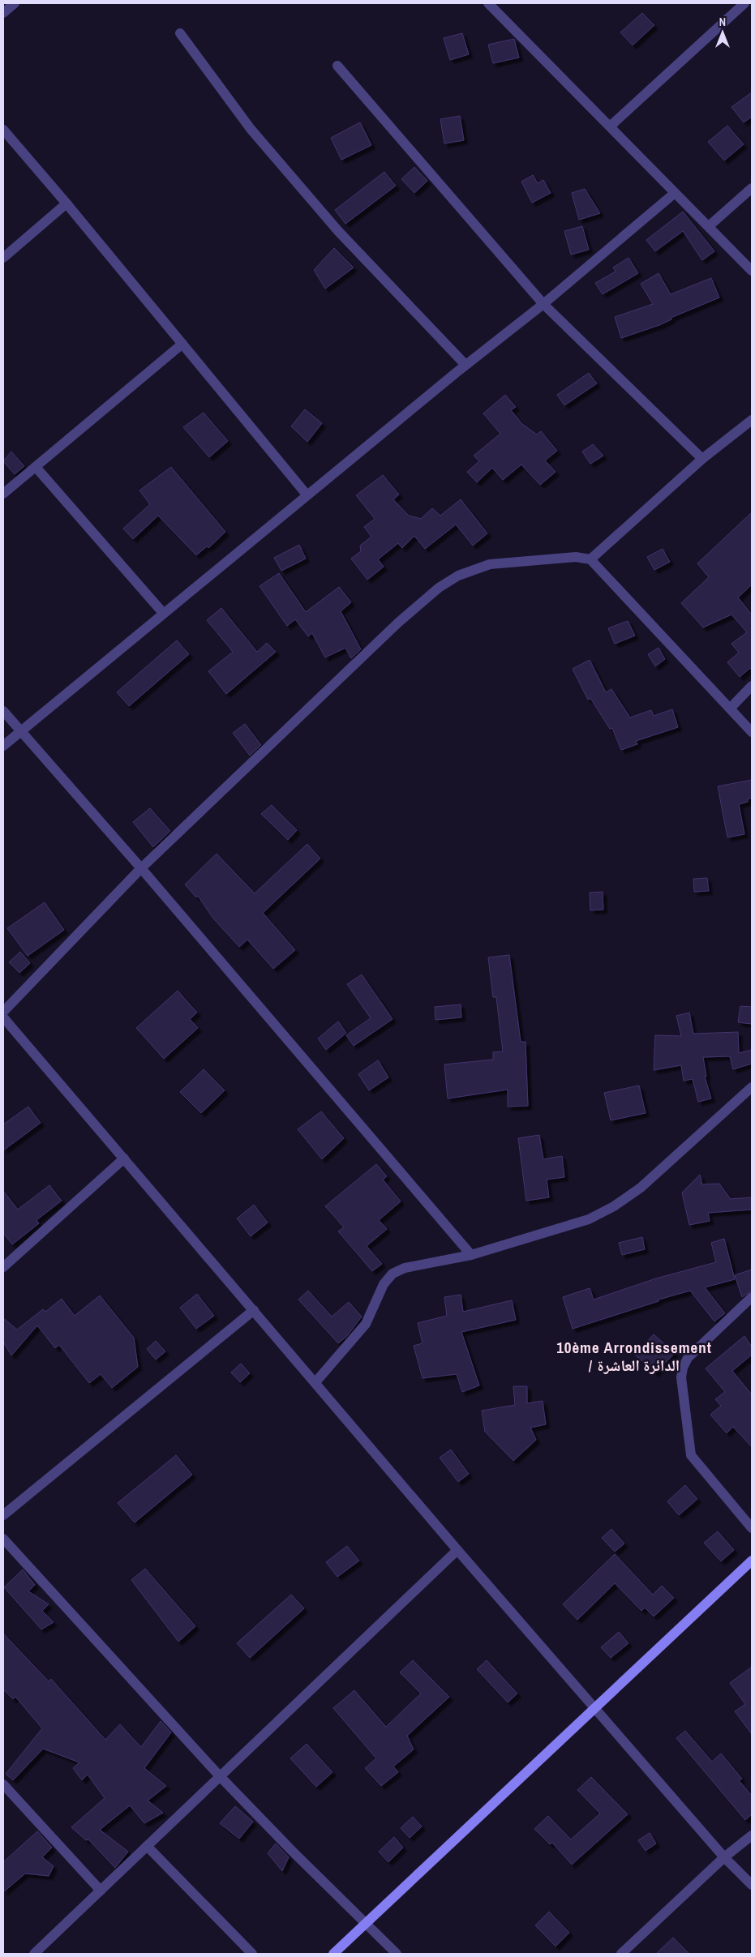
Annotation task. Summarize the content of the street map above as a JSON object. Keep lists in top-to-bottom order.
{
  "districts": ["10ème Arrondissement / الدائرة العاشرة"],
  "north": "top"
}
